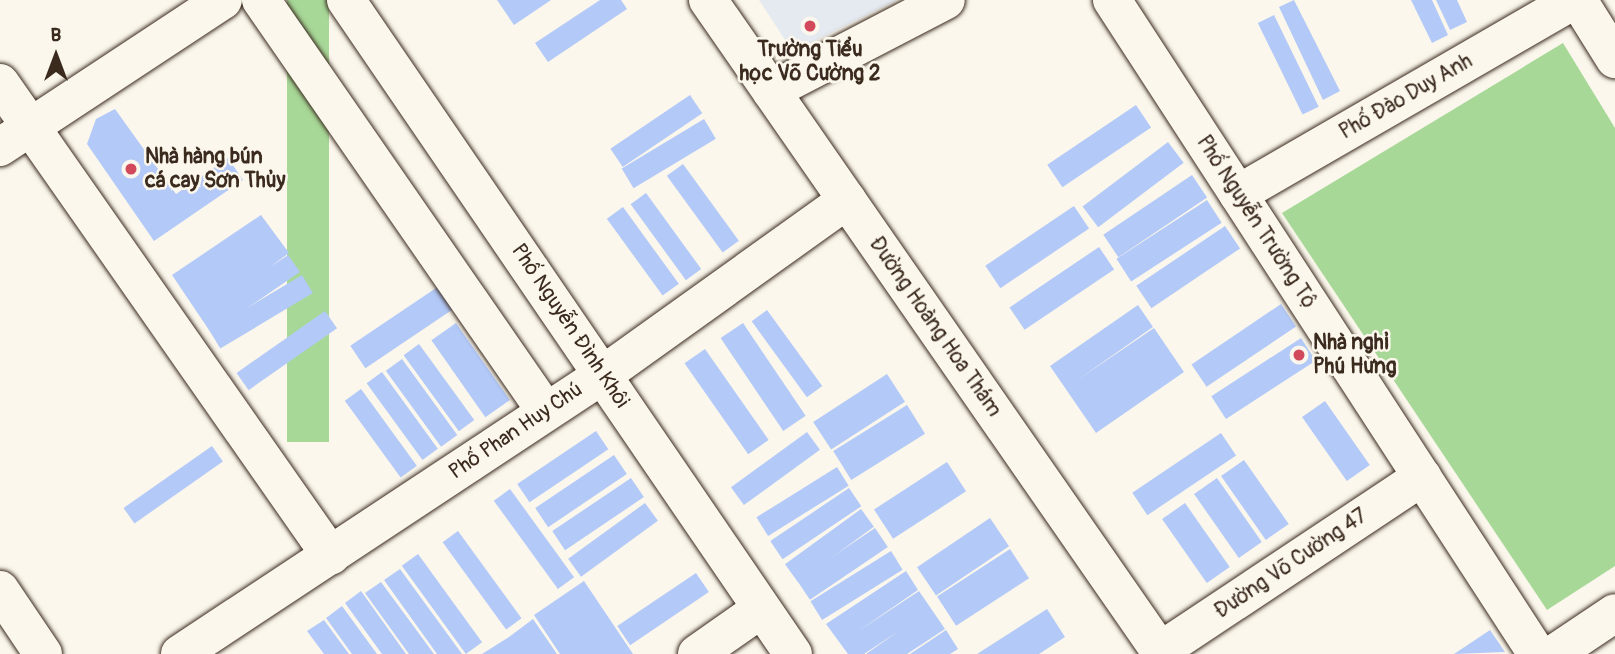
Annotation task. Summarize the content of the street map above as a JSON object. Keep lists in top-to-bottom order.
{
  "streets": {
    "street": [
      "Phố Đào Duy Anh",
      "Phố Nguyễn Trường Tộ",
      "Phố Nguyễn Đình Khôi",
      "Đường Hoàng Hoa Thám",
      "Phố Phan Huy Chú",
      "Đường Võ Cường 47"
    ]
  },
  "crossings": [
    ["Phố Đào Duy Anh", "Phố Nguyễn Trường Tộ"],
    ["Phố Nguyễn Trường Tộ", "Đường Võ Cường 47"],
    ["Phố Nguyễn Đình Khôi", "Phố Phan Huy Chú"],
    ["Đường Hoàng Hoa Thám", "Phố Phan Huy Chú"],
    ["Đường Hoàng Hoa Thám", "Đường Võ Cường 47"]
  ],
  "places": ["Trường Tiểu học Võ Cường 2", "Nhà hàng bún cá cay Sơn Thủy", "Nhà nghỉ Phú Hưng"],
  "north": "top"
}
